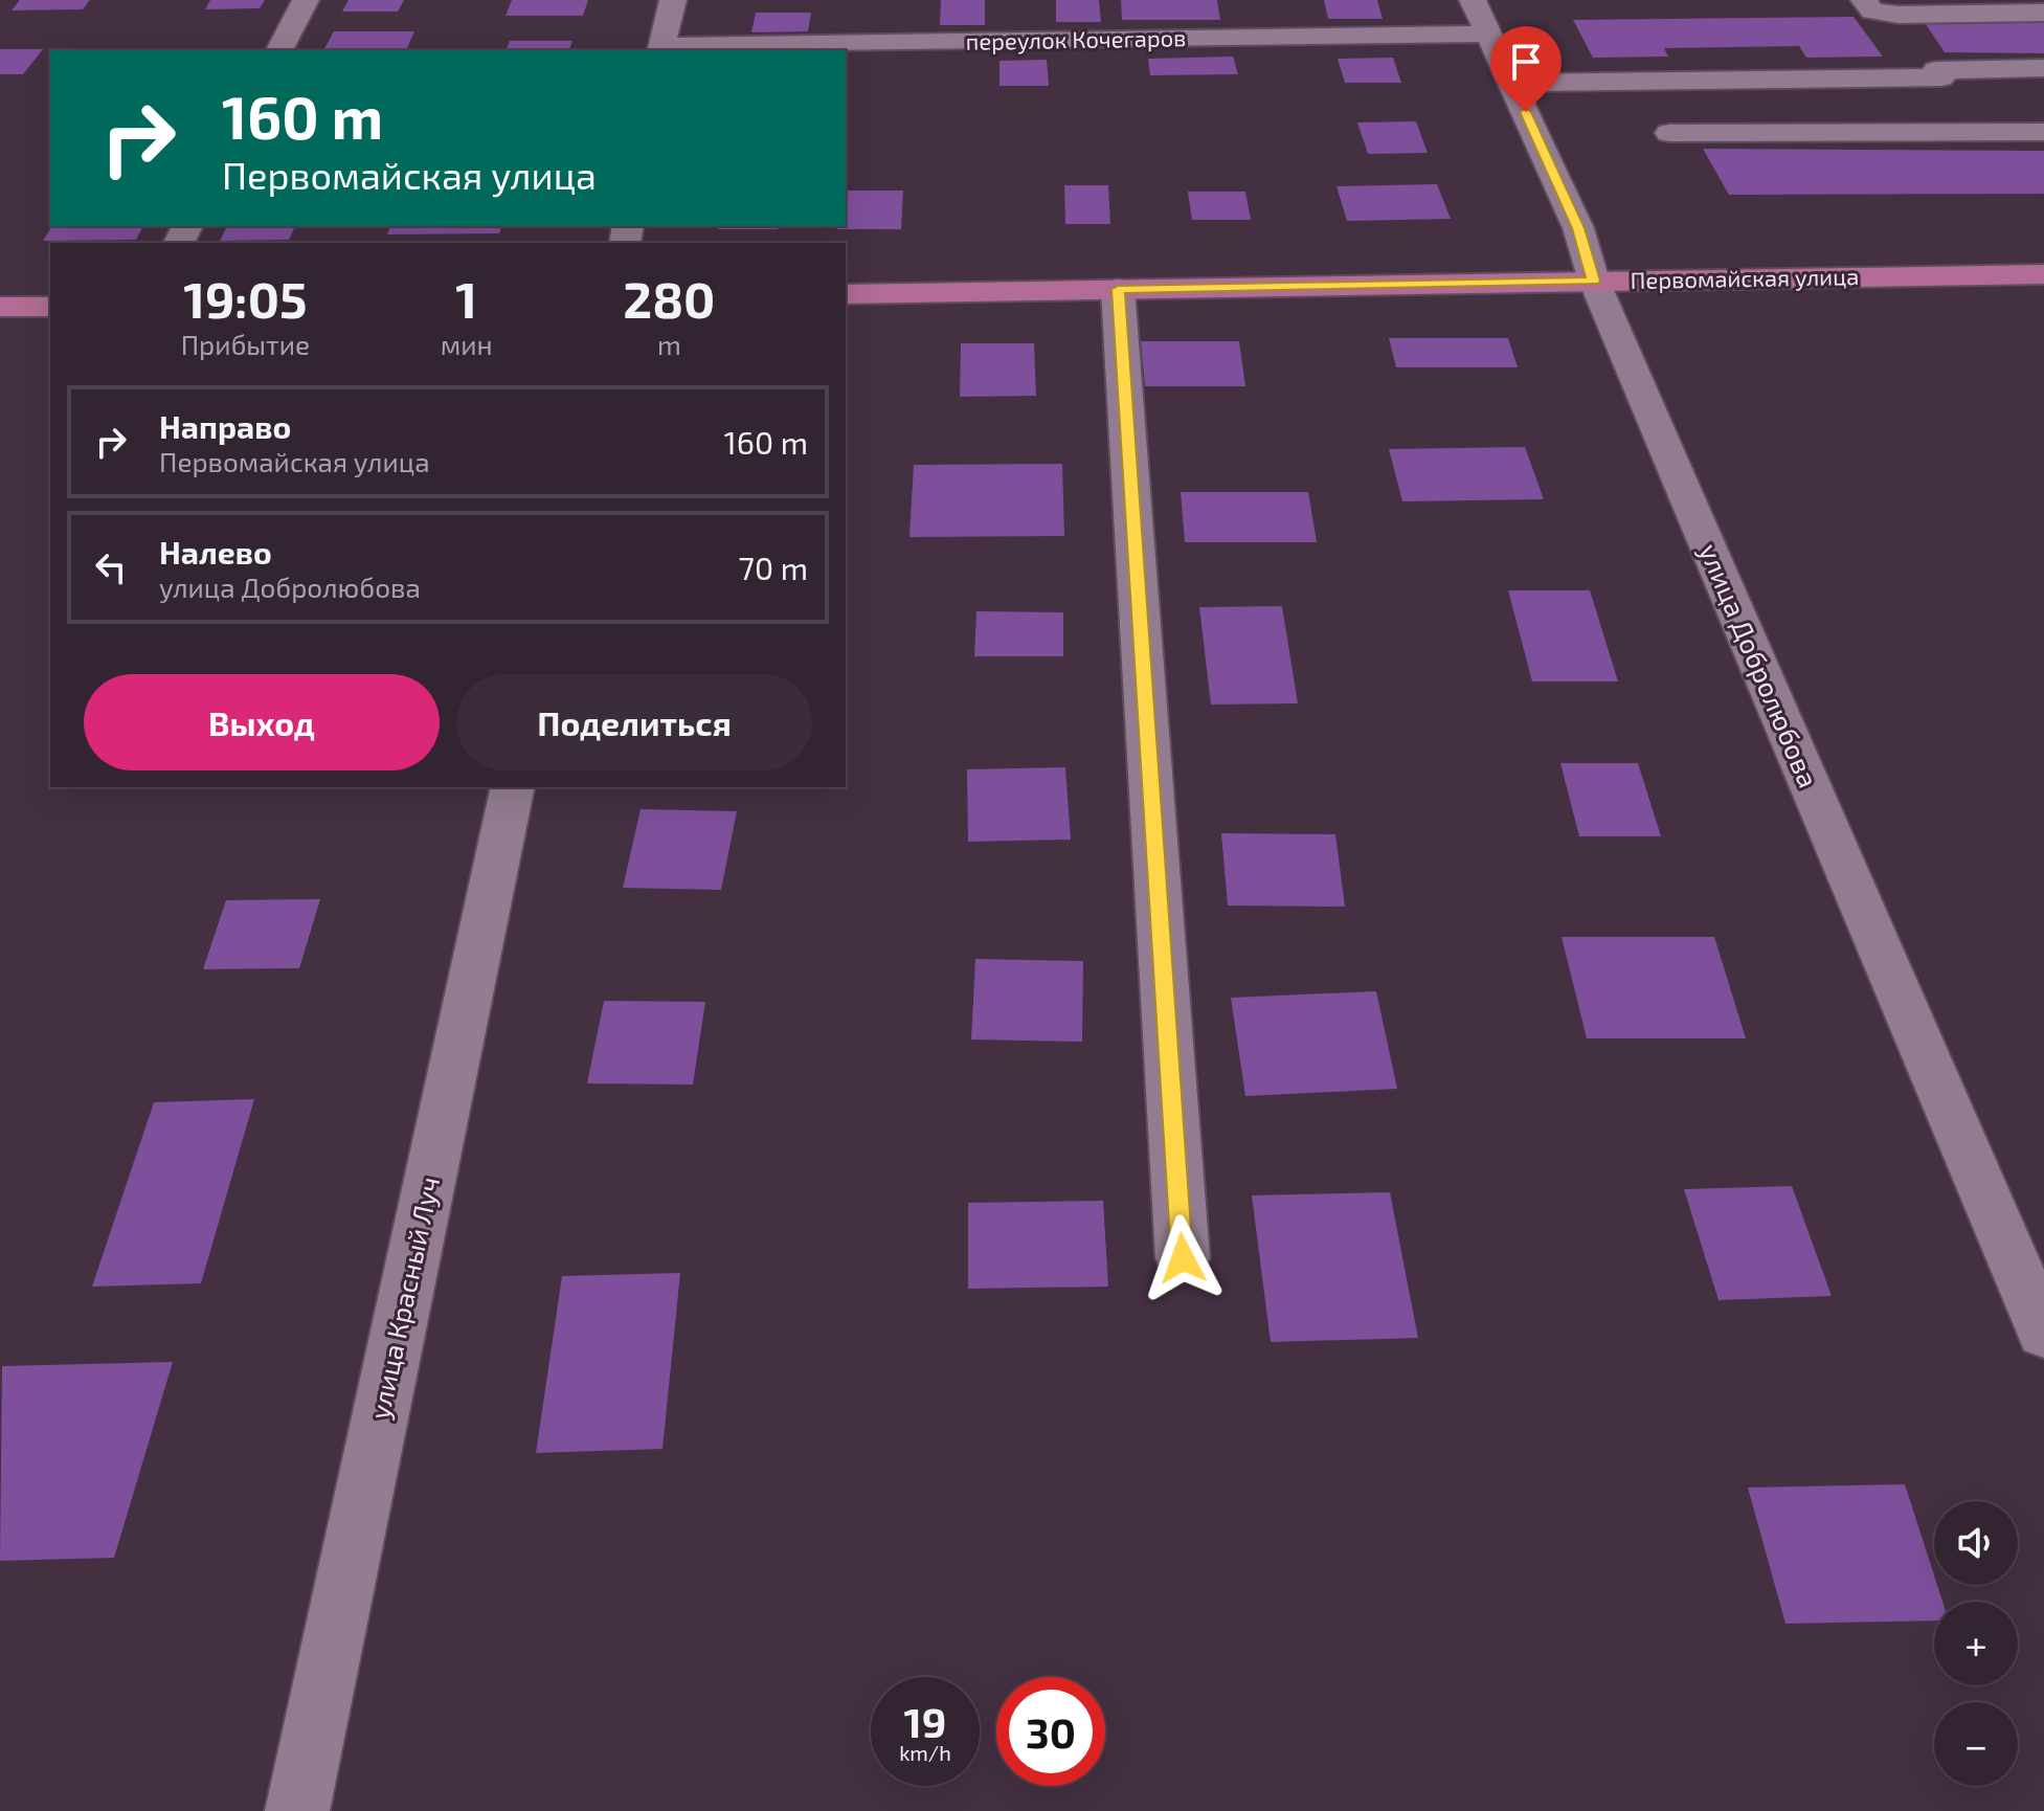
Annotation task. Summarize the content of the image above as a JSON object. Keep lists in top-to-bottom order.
{
  "streets": {
    "main road": ["Первомайская улица"],
    "street": ["переулок Кочегаров", "улица Добролюбова", "улица Красный Луч"]
  },
  "crossings": [
    ["переулок Кочегаров", "улица Добролюбова"],
    ["Первомайская улица", "улица Добролюбова"]
  ],
  "page": {
    "turn": ["160 m", "Первомайская улица"],
    "eta": [
      "19:05",
      "Прибытие",
      "1",
      "мин",
      "280",
      "m"
    ],
    "list": [
      {
        "name": "Направо",
        "note": "Первомайская улица",
        "value": "160 m"
      },
      {
        "name": "Налево",
        "note": "улица Добролюбова",
        "value": "70 m"
      }
    ],
    "buttons": ["Выход", "Поделиться"],
    "map_buttons": ["+", "−"],
    "speed": "19 km/h",
    "limit": "30"
  }
}
